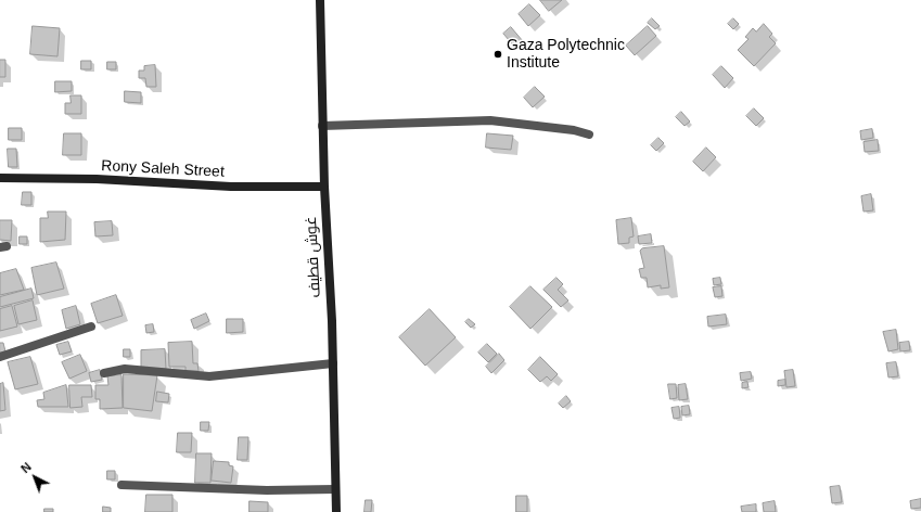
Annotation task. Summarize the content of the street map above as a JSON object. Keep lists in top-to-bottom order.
{
  "streets": {
    "main road": ["Rony Saleh Street", "غوش قطيف"]
  },
  "crossings": [
    ["Rony Saleh Street", "غوش قطيف"]
  ],
  "places": ["Gaza Polytechnic Institute"],
  "north": "top left"
}
